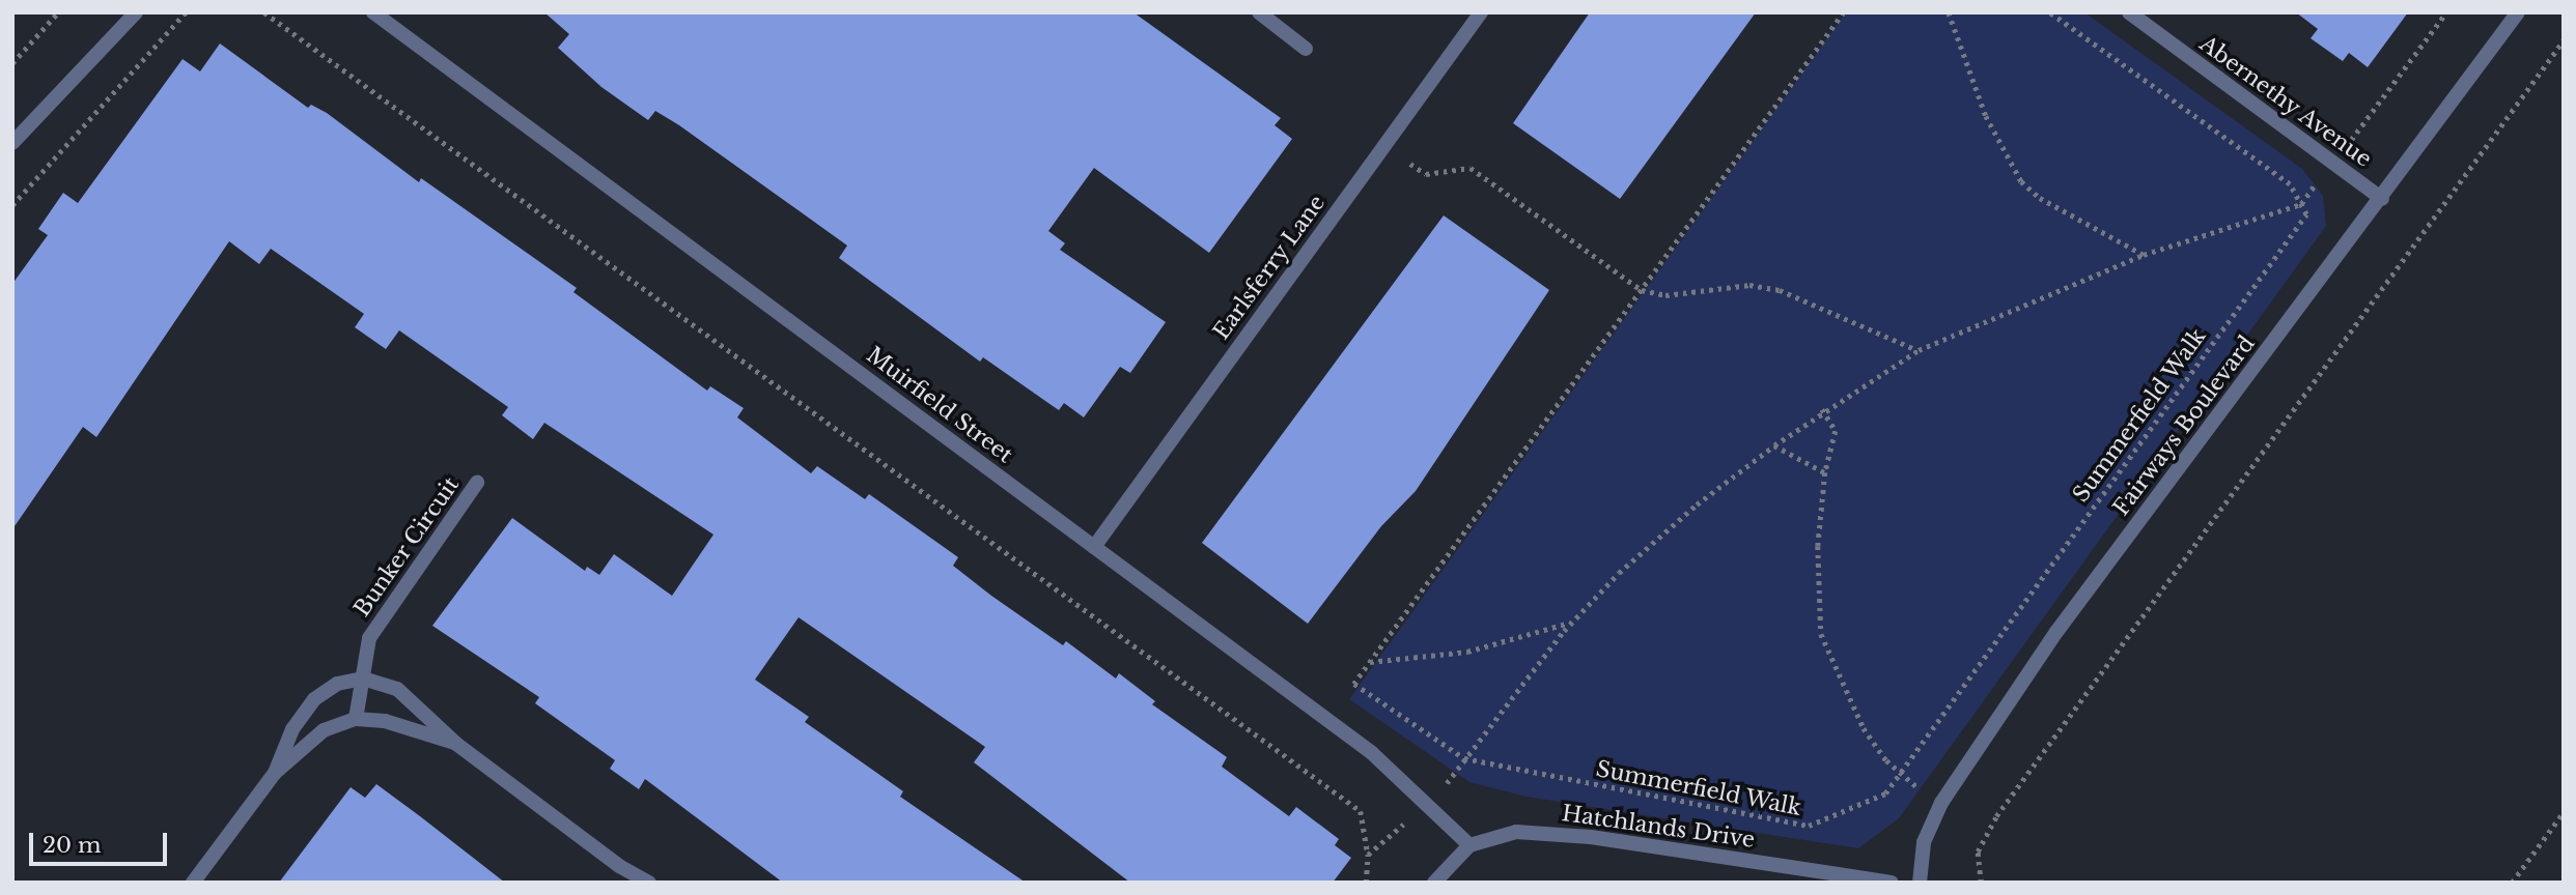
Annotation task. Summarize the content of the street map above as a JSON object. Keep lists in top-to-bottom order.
{
  "streets": {
    "street": [
      "Abernethy Avenue",
      "Earlsferry Lane",
      "Muirfield Street",
      "Fairways Boulevard",
      "Bunker Circuit",
      "Hatchlands Drive"
    ],
    "path": ["Summerfield Walk"]
  },
  "crossings": [
    ["Abernethy Avenue", "Fairways Boulevard"],
    ["Earlsferry Lane", "Muirfield Street"],
    ["Muirfield Street", "Hatchlands Drive"]
  ],
  "scale_bar": "20 m"
}
